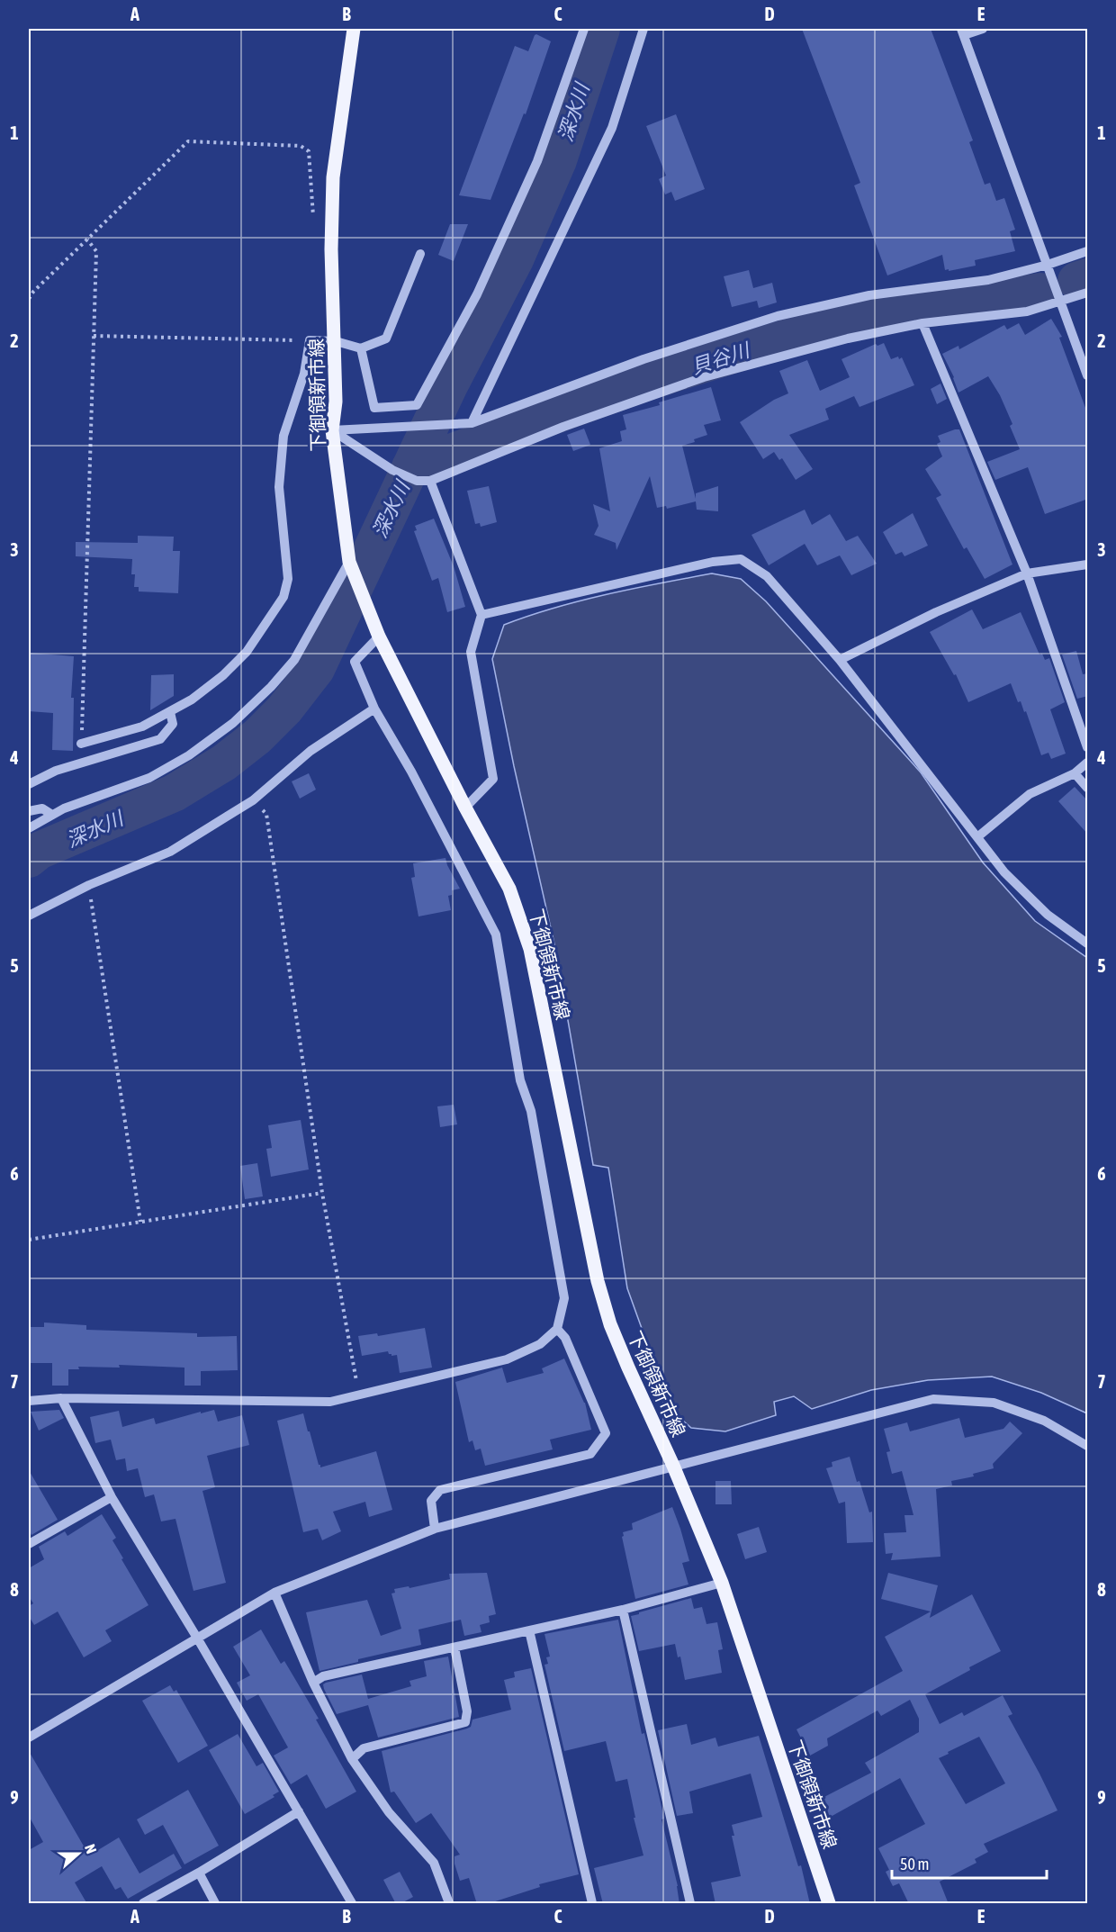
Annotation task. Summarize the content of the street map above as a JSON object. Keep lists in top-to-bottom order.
{
  "streets": {
    "main road": ["下御領新市線"]
  },
  "water": ["深水川", "貝谷川"],
  "scale_bar": "50 m",
  "north": "right",
  "grid": {
    "columns": [
      "A",
      "B",
      "C",
      "D",
      "E"
    ],
    "rows": [
      "1",
      "2",
      "3",
      "4",
      "5",
      "6",
      "7",
      "8",
      "9"
    ]
  }
}
